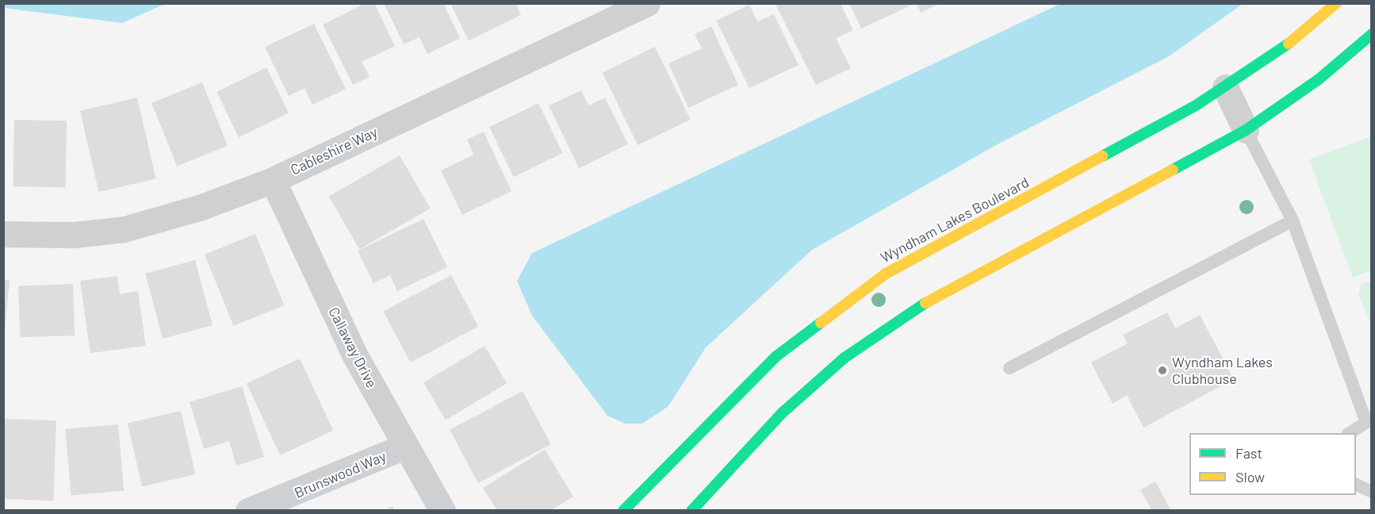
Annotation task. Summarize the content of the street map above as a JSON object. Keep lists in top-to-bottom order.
{
  "streets": {
    "street": [
      "Cableshire Way",
      "Wyndham Lakes Boulevard",
      "Callaway Drive",
      "Brunswood Way"
    ]
  },
  "crossings": [
    ["Cableshire Way", "Callaway Drive"],
    ["Callaway Drive", "Brunswood Way"]
  ],
  "places": ["Wyndham Lakes Clubhouse"],
  "legend": ["Fast", "Slow"]
}
